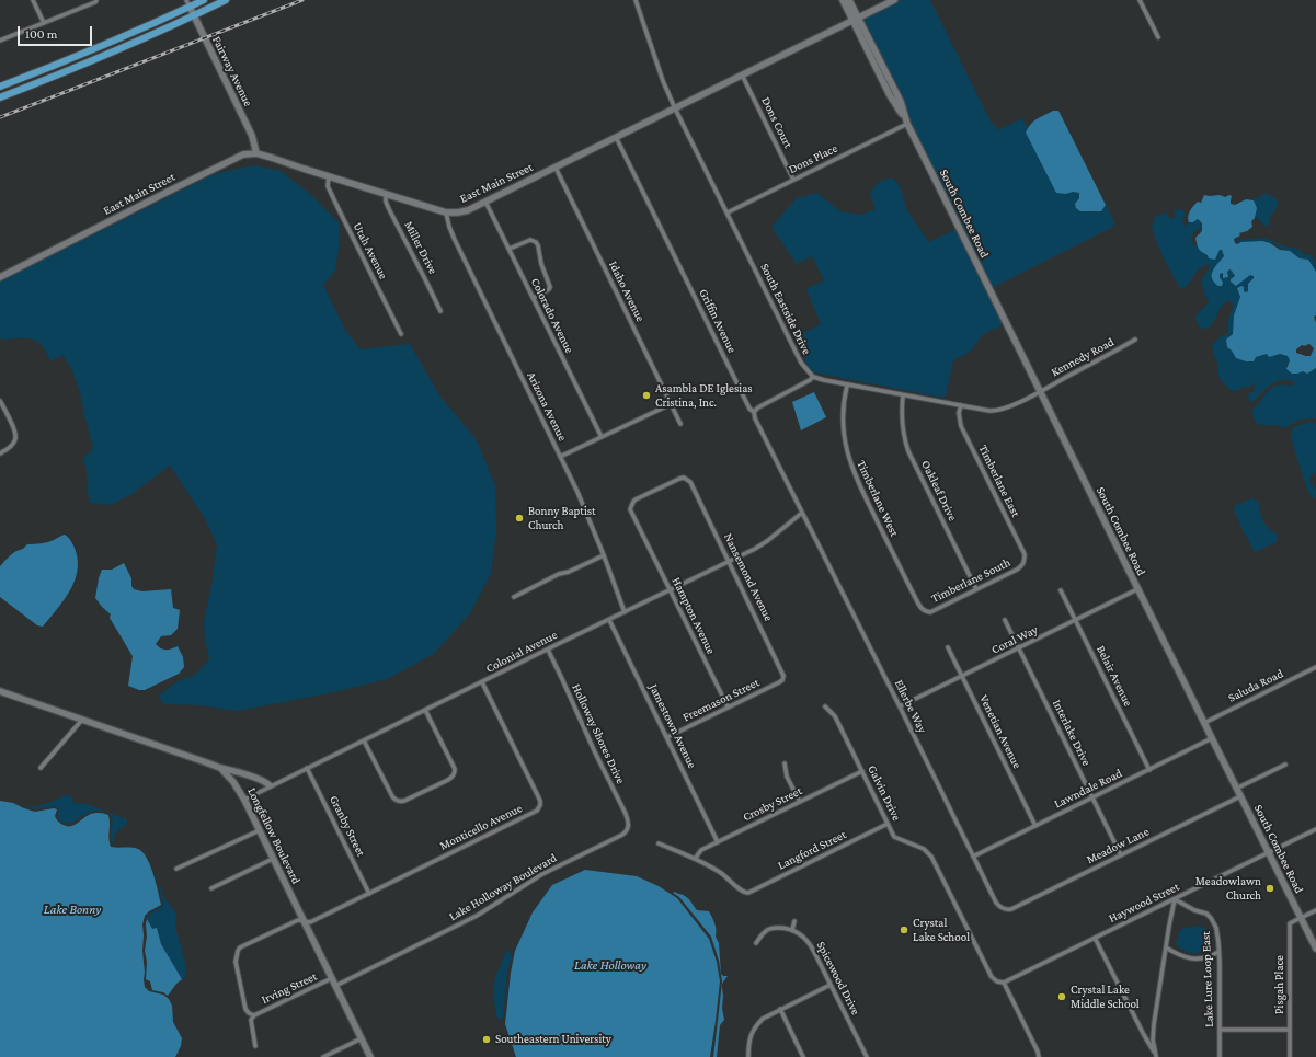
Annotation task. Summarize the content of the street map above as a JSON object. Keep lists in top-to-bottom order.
{
  "streets": {
    "main road": [
      "Fairway Avenue",
      "East Main Street",
      "South Combee Road",
      "Longfellow Boulevard"
    ],
    "street": [
      "Dons Court",
      "Dons Place",
      "Miller Drive",
      "Utah Avenue",
      "Idaho Avenue",
      "South Eastside Drive",
      "Colorado Avenue",
      "Griffin Avenue",
      "Kennedy Road",
      "Arizona Avenue",
      "Timberlane East",
      "Oakleaf Drive",
      "Timberlane West",
      "Nansemond Avenue",
      "Timberlane South",
      "Hampton Avenue",
      "Coral Way",
      "Colonial Avenue",
      "Belair Avenue",
      "Saluda Road",
      "Freemason Street",
      "Ellerbe Way",
      "Jamestown Avenue",
      "Venetian Avenue",
      "Interlake Drive",
      "Holloway Shores Drive",
      "Lawndale Road",
      "Galvin Drive",
      "Crosby Street",
      "Granby Street",
      "Monticello Avenue",
      "Meadow Lane",
      "Langford Street",
      "Lake Holloway Boulevard",
      "Haywood Street",
      "Spicewood Drive",
      "Lake Lure Loop East",
      "Pisgah Place",
      "Irving Street"
    ]
  },
  "crossings": [
    ["Fairway Avenue", "East Main Street"],
    ["Dons Court", "Dons Place"],
    ["Dons Court", "East Main Street"],
    ["Dons Place", "South Combee Road"],
    ["Dons Place", "South Eastside Drive"],
    ["East Main Street", "South Combee Road"],
    ["East Main Street", "Miller Drive"],
    ["East Main Street", "Utah Avenue"],
    ["East Main Street", "Idaho Avenue"],
    ["East Main Street", "South Eastside Drive"],
    ["East Main Street", "Colorado Avenue"],
    ["East Main Street", "Griffin Avenue"],
    ["East Main Street", "Arizona Avenue"],
    ["South Combee Road", "Kennedy Road"],
    ["South Combee Road", "Coral Way"],
    ["South Combee Road", "Saluda Road"],
    ["South Combee Road", "Lawndale Road"],
    ["South Combee Road", "Meadow Lane"],
    ["South Combee Road", "Haywood Street"],
    ["South Combee Road", "Pisgah Place"],
    ["Griffin Avenue", "Colonial Avenue"],
    ["Griffin Avenue", "Ellerbe Way"],
    ["Arizona Avenue", "Colonial Avenue"],
    ["Timberlane East", "Timberlane South"],
    ["Oakleaf Drive", "Timberlane South"],
    ["Timberlane West", "Timberlane South"],
    ["Nansemond Avenue", "Hampton Avenue"],
    ["Nansemond Avenue", "Colonial Avenue"],
    ["Nansemond Avenue", "Freemason Street"],
    ["Hampton Avenue", "Colonial Avenue"],
    ["Hampton Avenue", "Freemason Street"],
    ["Coral Way", "Belair Avenue"],
    ["Coral Way", "Ellerbe Way"],
    ["Coral Way", "Venetian Avenue"],
    ["Coral Way", "Interlake Drive"],
    ["Colonial Avenue", "Ellerbe Way"],
    ["Colonial Avenue", "Jamestown Avenue"],
    ["Colonial Avenue", "Holloway Shores Drive"],
    ["Colonial Avenue", "Granby Street"],
    ["Colonial Avenue", "Monticello Avenue"],
    ["Colonial Avenue", "Longfellow Boulevard"],
    ["Belair Avenue", "Lawndale Road"],
    ["Freemason Street", "Jamestown Avenue"],
    ["Ellerbe Way", "Lawndale Road"],
    ["Ellerbe Way", "Meadow Lane"],
    ["Jamestown Avenue", "Crosby Street"],
    ["Venetian Avenue", "Lawndale Road"],
    ["Interlake Drive", "Lawndale Road"],
    ["Interlake Drive", "Meadow Lane"],
    ["Holloway Shores Drive", "Lake Holloway Boulevard"],
    ["Galvin Drive", "Crosby Street"],
    ["Galvin Drive", "Langford Street"],
    ["Galvin Drive", "Haywood Street"],
    ["Crosby Street", "Langford Street"],
    ["Granby Street", "Monticello Avenue"],
    ["Monticello Avenue", "Longfellow Boulevard"],
    ["Monticello Avenue", "Irving Street"],
    ["Longfellow Boulevard", "Lake Holloway Boulevard"],
    ["Longfellow Boulevard", "Irving Street"],
    ["Haywood Street", "Lake Lure Loop East"]
  ],
  "water": ["Lake Bonny", "Lake Holloway"],
  "places": [
    "Asambla DE Iglesias Cristina, Inc.",
    "Bonny Baptist Church",
    "Meadowlawn Church",
    "Crystal Lake School",
    "Crystal Lake Middle School",
    "Southeastern University"
  ],
  "scale_bar": "100 m"
}
